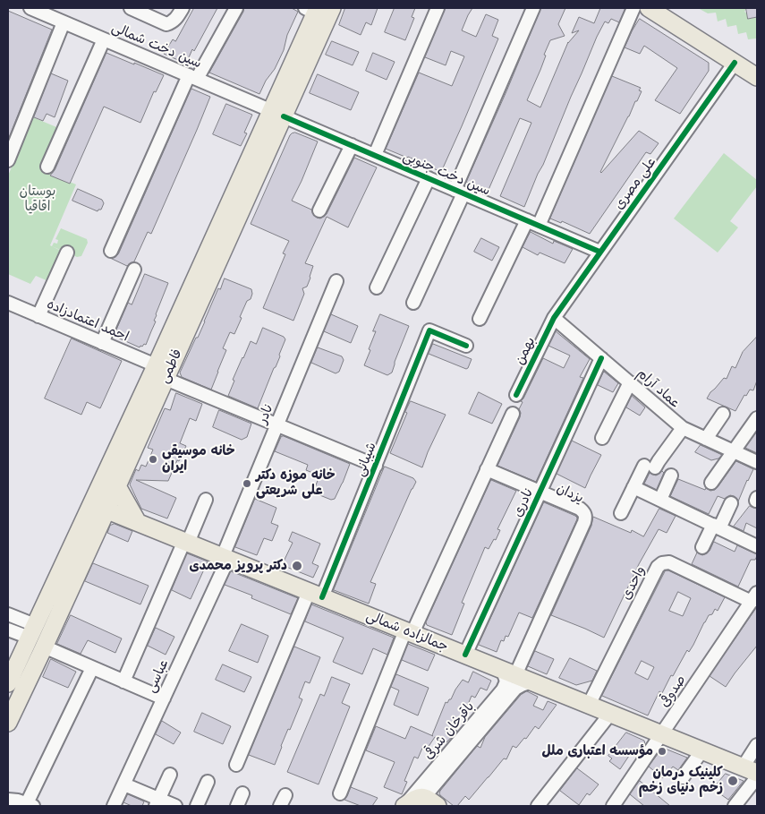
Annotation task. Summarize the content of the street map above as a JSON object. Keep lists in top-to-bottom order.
{
  "streets": {
    "main road": ["فاطمی", "جمالزاده شمالی"],
    "street": [
      "سین دخت شمالی",
      "سین دخت جنوبی",
      "علی مصری",
      "احمد اعتمادزاده",
      "بهمن",
      "عماد آرام",
      "نادر",
      "شیبانی",
      "یزدان",
      "نادری",
      "واحدی",
      "عباسی",
      "صدوقی",
      "باقرخان شرقی"
    ]
  },
  "crossings": [
    ["سین دخت شمالی", "سین دخت جنوبی"],
    ["سین دخت شمالی", "فاطمی"],
    ["سین دخت جنوبی", "علی مصری"],
    ["سین دخت جنوبی", "فاطمی"],
    ["علی مصری", "بهمن"],
    ["علی مصری", "عماد آرام"],
    ["احمد اعتمادزاده", "فاطمی"],
    ["احمد اعتمادزاده", "نادر"],
    ["احمد اعتمادزاده", "شیبانی"],
    ["بهمن", "عماد آرام"],
    ["فاطمی", "جمالزاده شمالی"],
    ["عماد آرام", "نادری"],
    ["نادر", "جمالزاده شمالی"],
    ["نادر", "عباسی"],
    ["شیبانی", "جمالزاده شمالی"],
    ["یزدان", "نادری"],
    ["یزدان", "جمالزاده شمالی"],
    ["یزدان", "باقرخان شرقی"],
    ["نادری", "جمالزاده شمالی"],
    ["واحدی", "جمالزاده شمالی"],
    ["واحدی", "صدوقی"],
    ["جمالزاده شمالی", "عباسی"],
    ["جمالزاده شمالی", "صدوقی"],
    ["جمالزاده شمالی", "باقرخان شرقی"]
  ],
  "parks": ["بوستان اقاقیا"],
  "places": [
    "خانه موسیقی ایران",
    "خانه موزه دکتر علی شریعتی",
    "دکتر پرویز محمدی",
    "مؤسسه اعتباری ملل",
    "کلینیک درمان زخم دنیای زخم"
  ]
}
